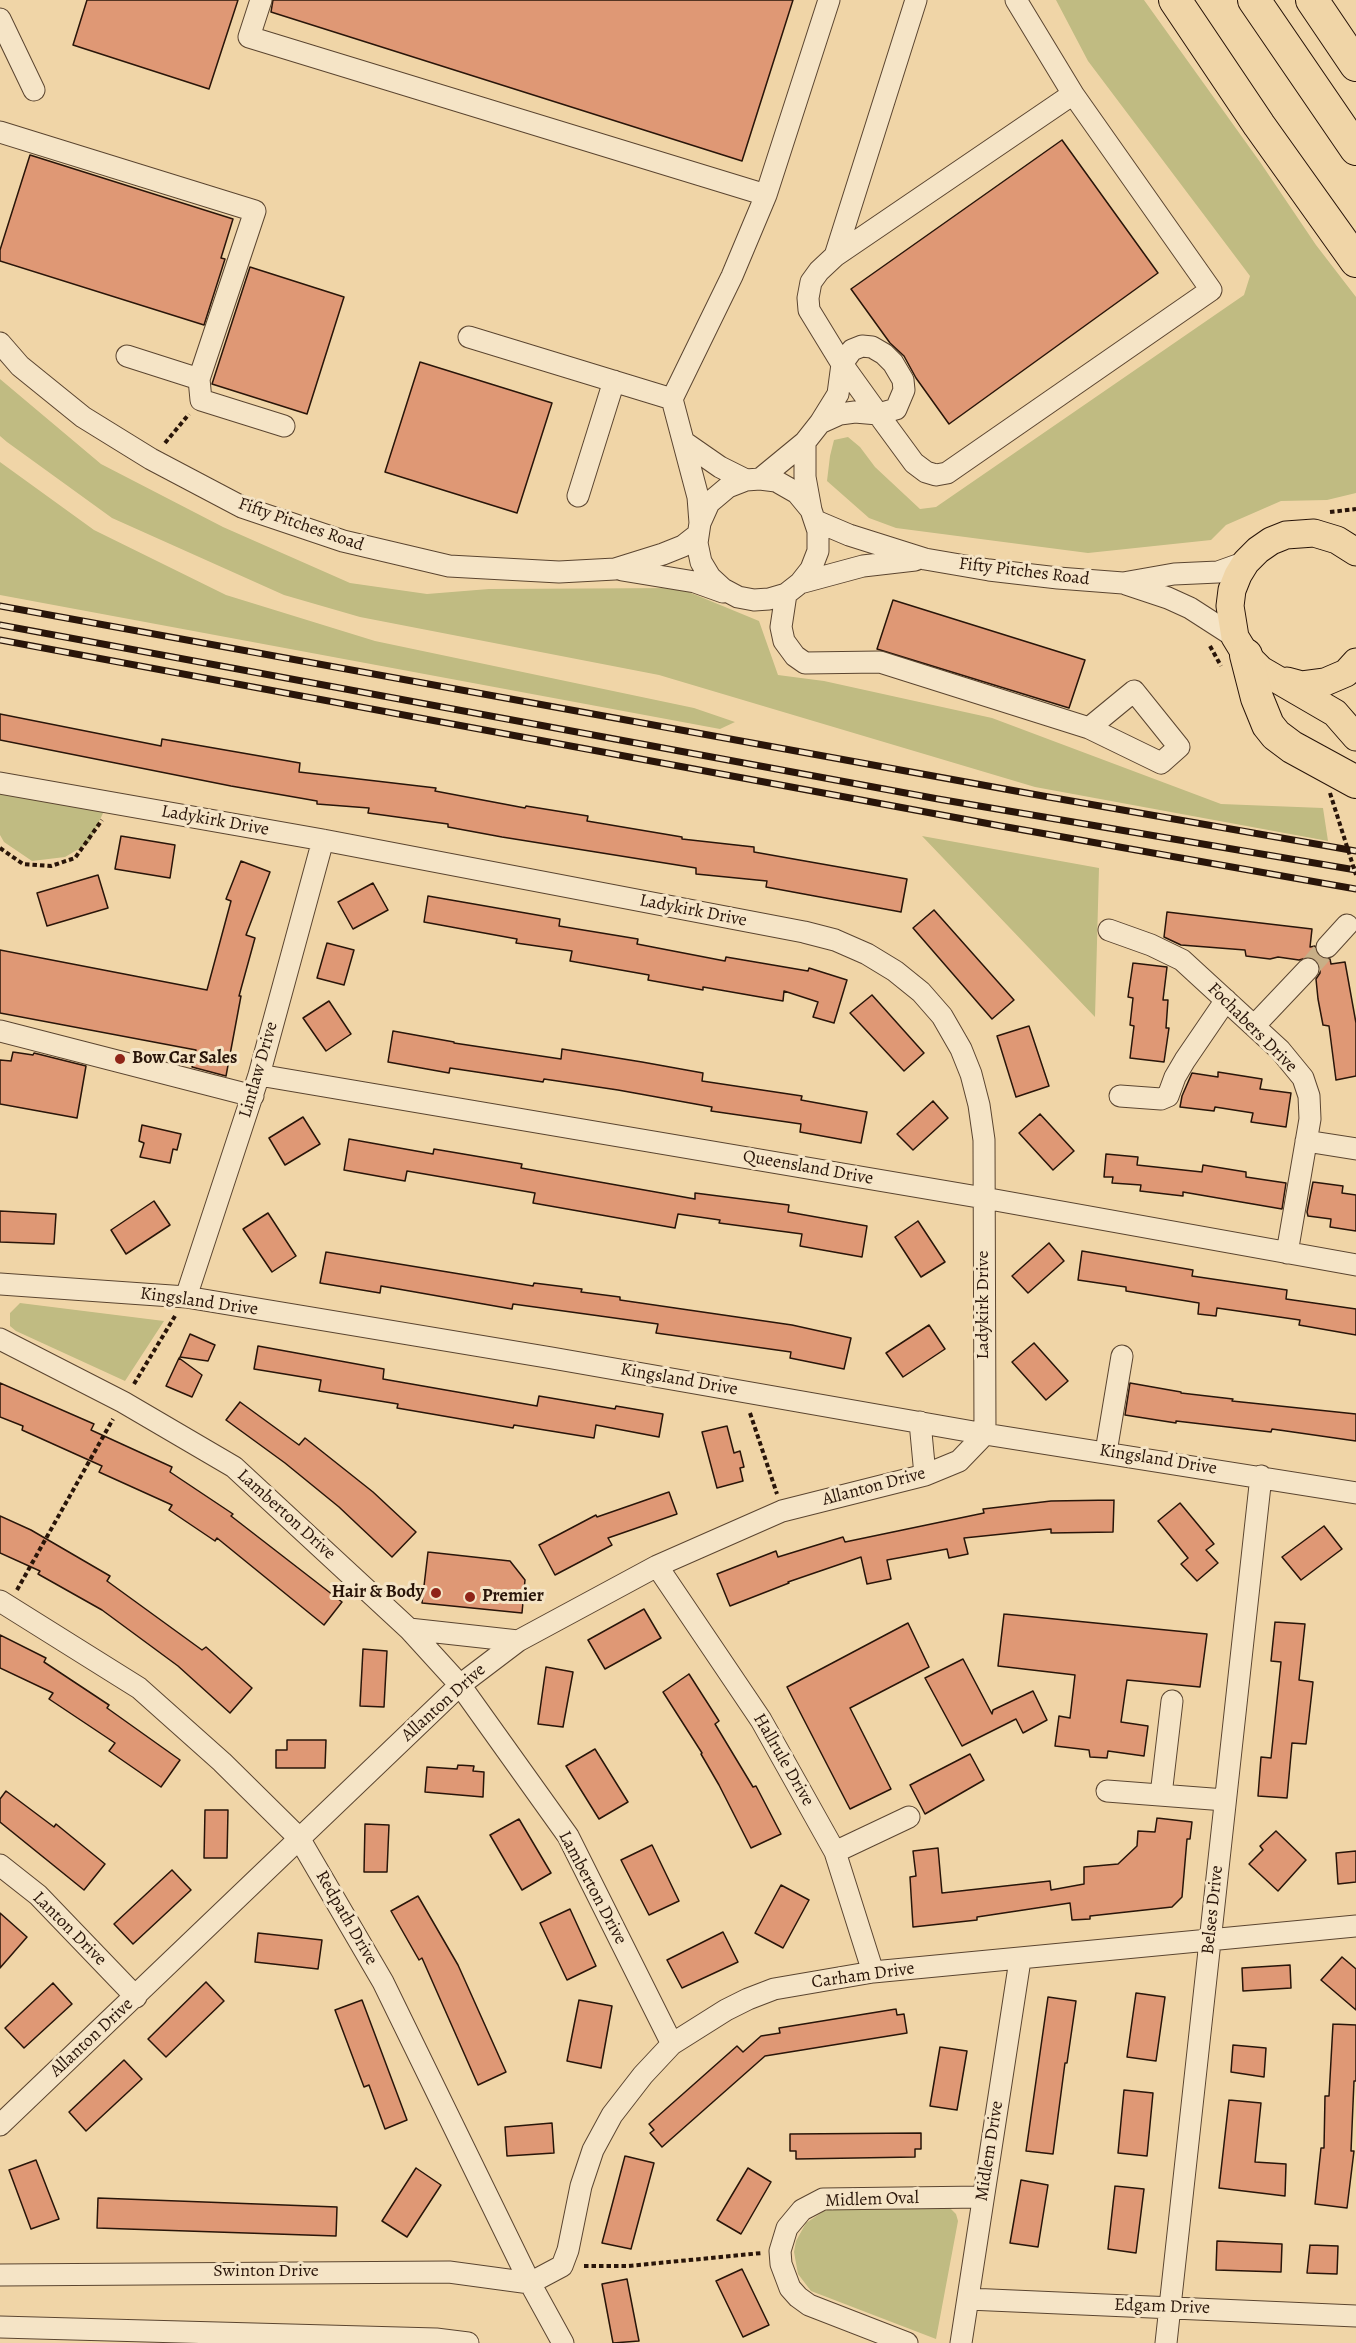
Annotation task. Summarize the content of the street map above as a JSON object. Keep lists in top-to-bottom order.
{
  "streets": {
    "street": [
      "Fifty Pitches Road",
      "Ladykirk Drive",
      "Fochabers Drive",
      "Lintlaw Drive",
      "Queensland Drive",
      "Kingsland Drive",
      "Allanton Drive",
      "Lamberton Drive",
      "Hallrule Drive",
      "Belses Drive",
      "Redpath Drive",
      "Lanton Drive",
      "Carham Drive",
      "Midlem Drive",
      "Midlem Oval",
      "Swinton Drive",
      "Edgam Drive"
    ]
  },
  "crossings": [
    ["Ladykirk Drive", "Lintlaw Drive"],
    ["Ladykirk Drive", "Queensland Drive"],
    ["Ladykirk Drive", "Kingsland Drive"],
    ["Ladykirk Drive", "Allanton Drive"],
    ["Fochabers Drive", "Queensland Drive"],
    ["Lintlaw Drive", "Queensland Drive"],
    ["Lintlaw Drive", "Kingsland Drive"],
    ["Kingsland Drive", "Allanton Drive"],
    ["Kingsland Drive", "Belses Drive"],
    ["Allanton Drive", "Lamberton Drive"],
    ["Allanton Drive", "Hallrule Drive"],
    ["Allanton Drive", "Redpath Drive"],
    ["Allanton Drive", "Lanton Drive"],
    ["Lamberton Drive", "Carham Drive"],
    ["Hallrule Drive", "Carham Drive"],
    ["Belses Drive", "Carham Drive"],
    ["Belses Drive", "Edgam Drive"],
    ["Redpath Drive", "Swinton Drive"],
    ["Carham Drive", "Midlem Drive"],
    ["Midlem Drive", "Midlem Oval"],
    ["Midlem Drive", "Edgam Drive"]
  ],
  "places": ["Bow Car Sales", "Hair & Body", "Premier"]
}
